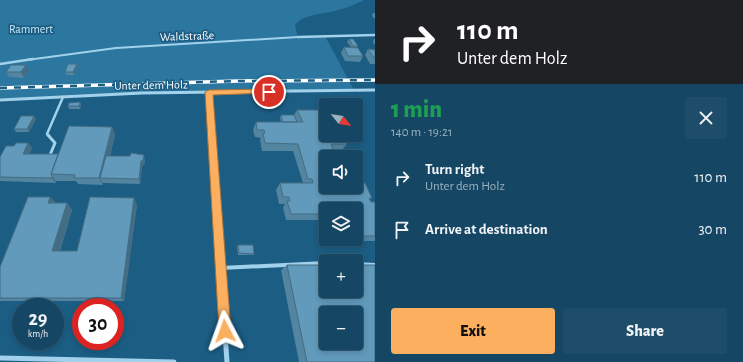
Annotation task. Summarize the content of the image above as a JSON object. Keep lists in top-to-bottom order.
{
  "streets": {
    "street": ["Waldstraße", "Unter dem Holz"]
  },
  "parks": ["Rammert"],
  "north": "bottom right",
  "page": {
    "turn": ["110 m", "Unter dem Holz"],
    "heading": ["1 min", "140 m · 19:21"],
    "map_buttons": ["+", "−"],
    "list": [
      {
        "name": "Turn right",
        "note": "Unter dem Holz",
        "value": "110 m"
      },
      {
        "name": "Arrive at destination",
        "value": "30 m"
      }
    ],
    "speed": "29 km/h",
    "limit": "30",
    "buttons": ["Exit", "Share"]
  }
}
